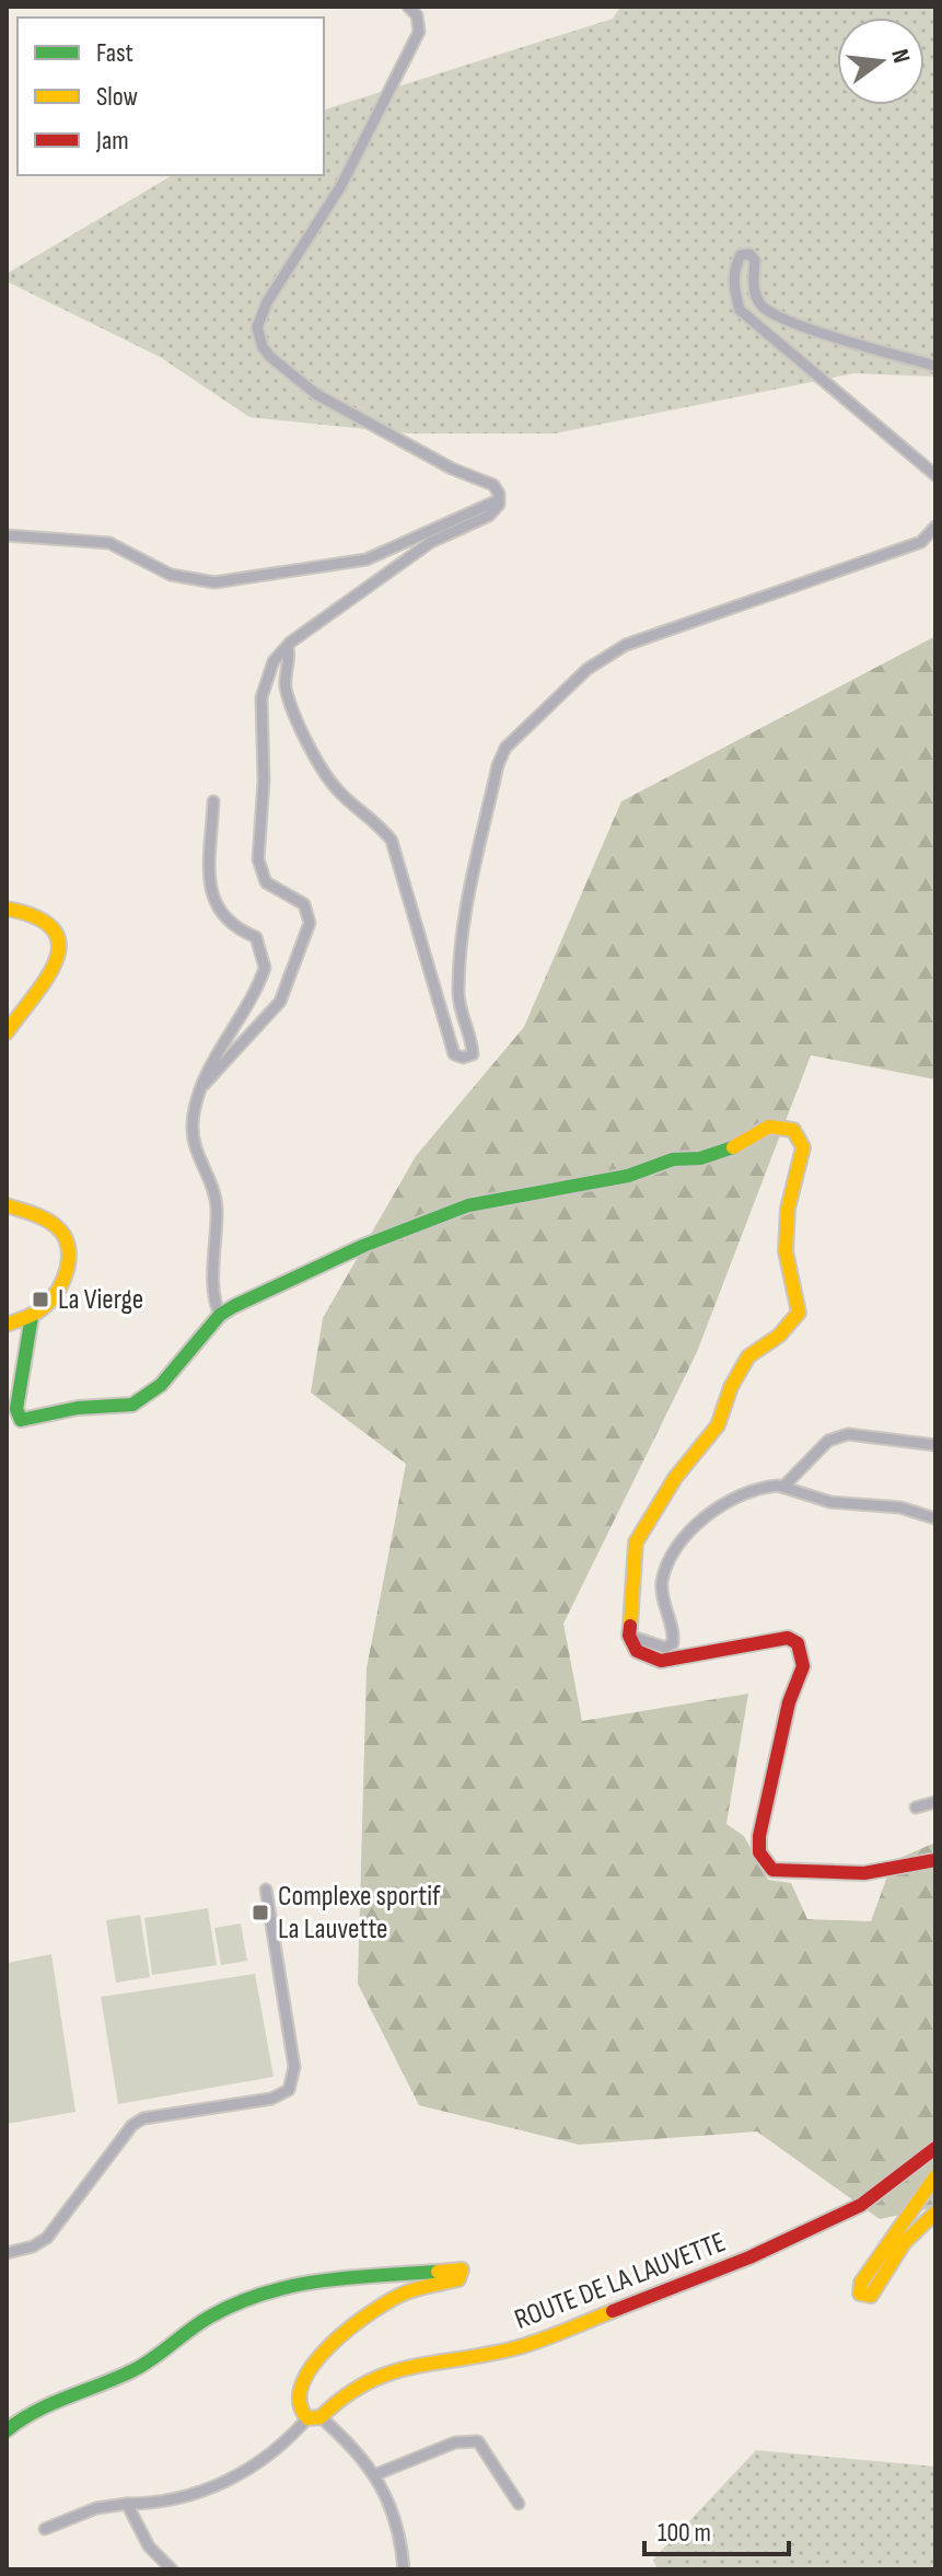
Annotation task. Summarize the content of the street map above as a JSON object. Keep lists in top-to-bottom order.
{
  "streets": {
    "street": ["ROUTE DE LA LAUVETTE"]
  },
  "places": {
    "transit": ["La Vierge", "Complexe sportif La Lauvette"]
  },
  "legend": ["Fast", "Slow", "Jam"],
  "scale_bar": "100 m",
  "north": "right"
}
